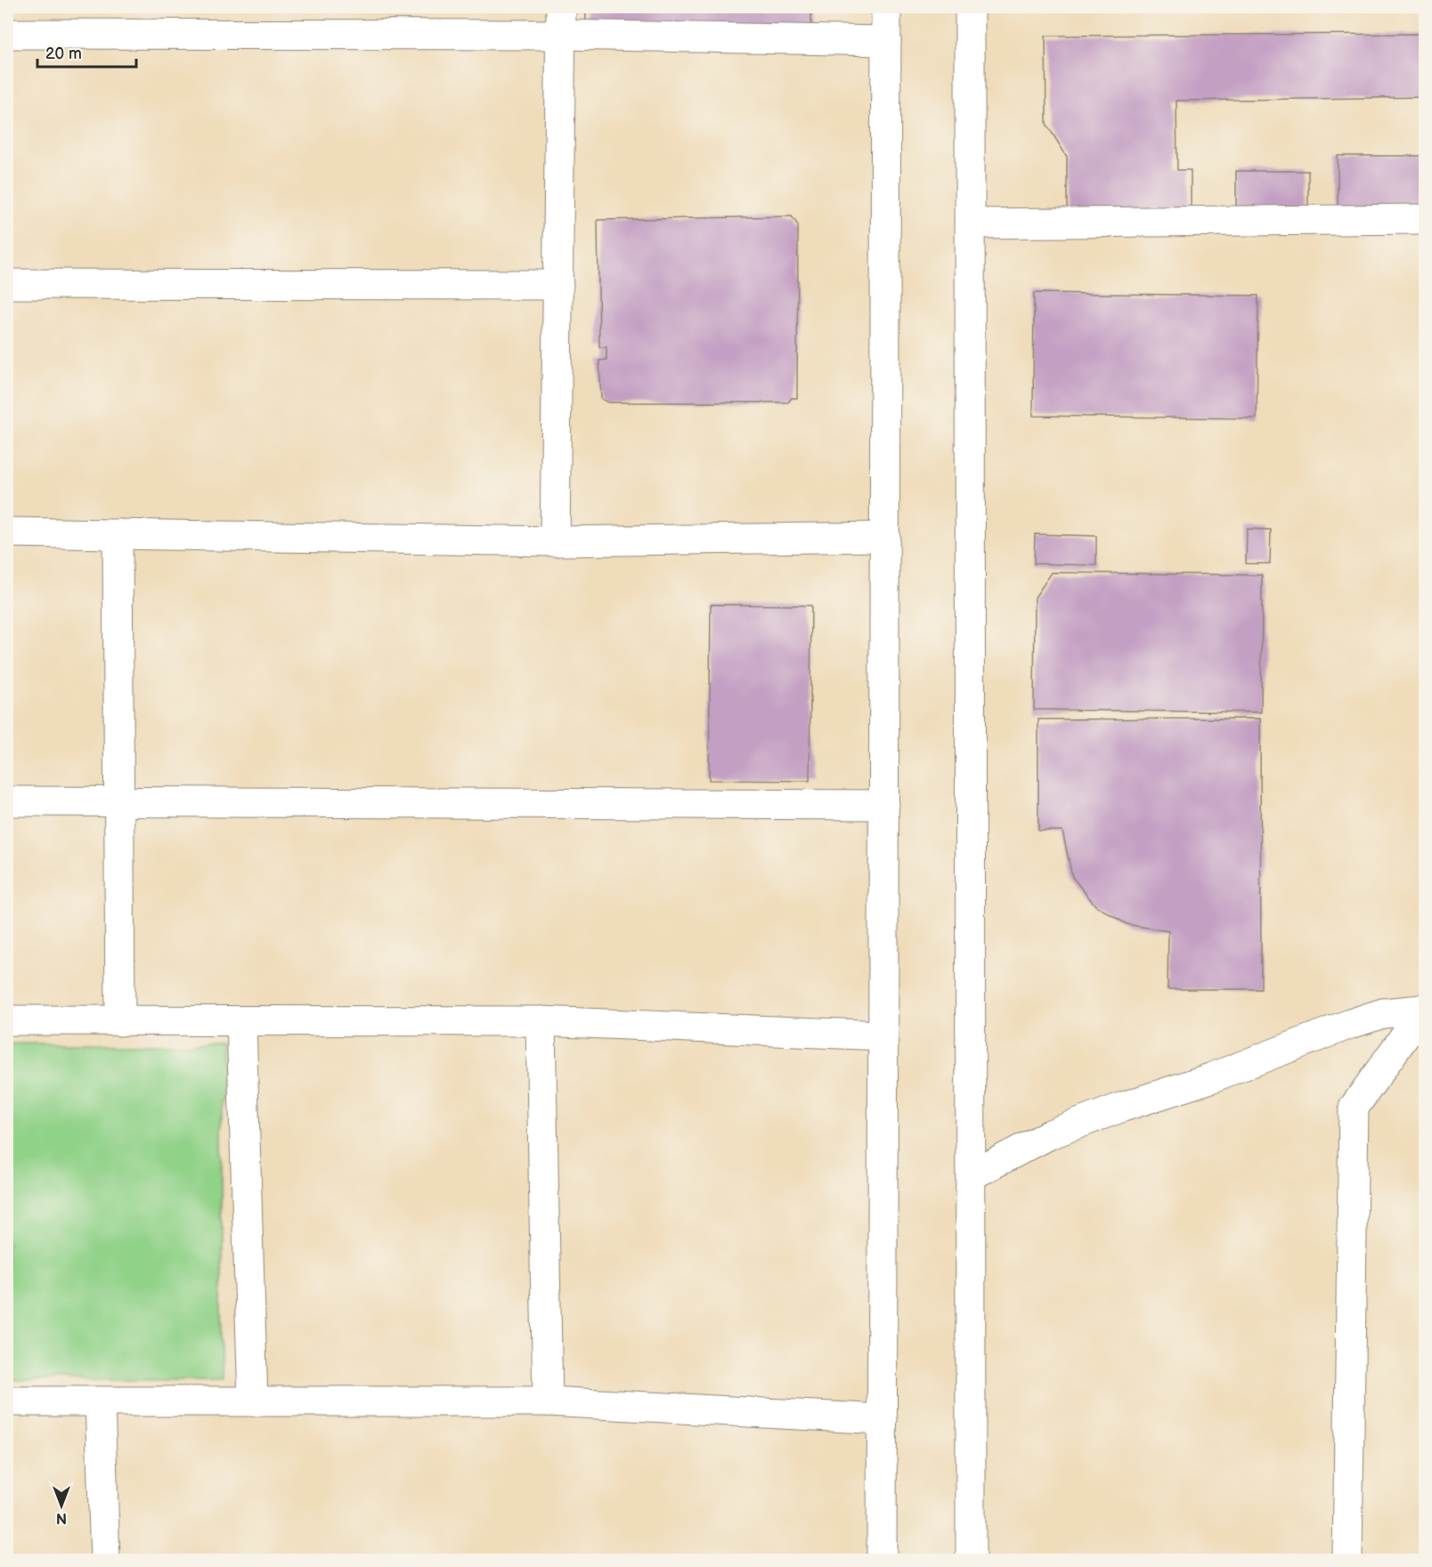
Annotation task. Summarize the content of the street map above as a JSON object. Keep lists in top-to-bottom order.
{
  "scale_bar": "20 m",
  "north": "bottom"
}
